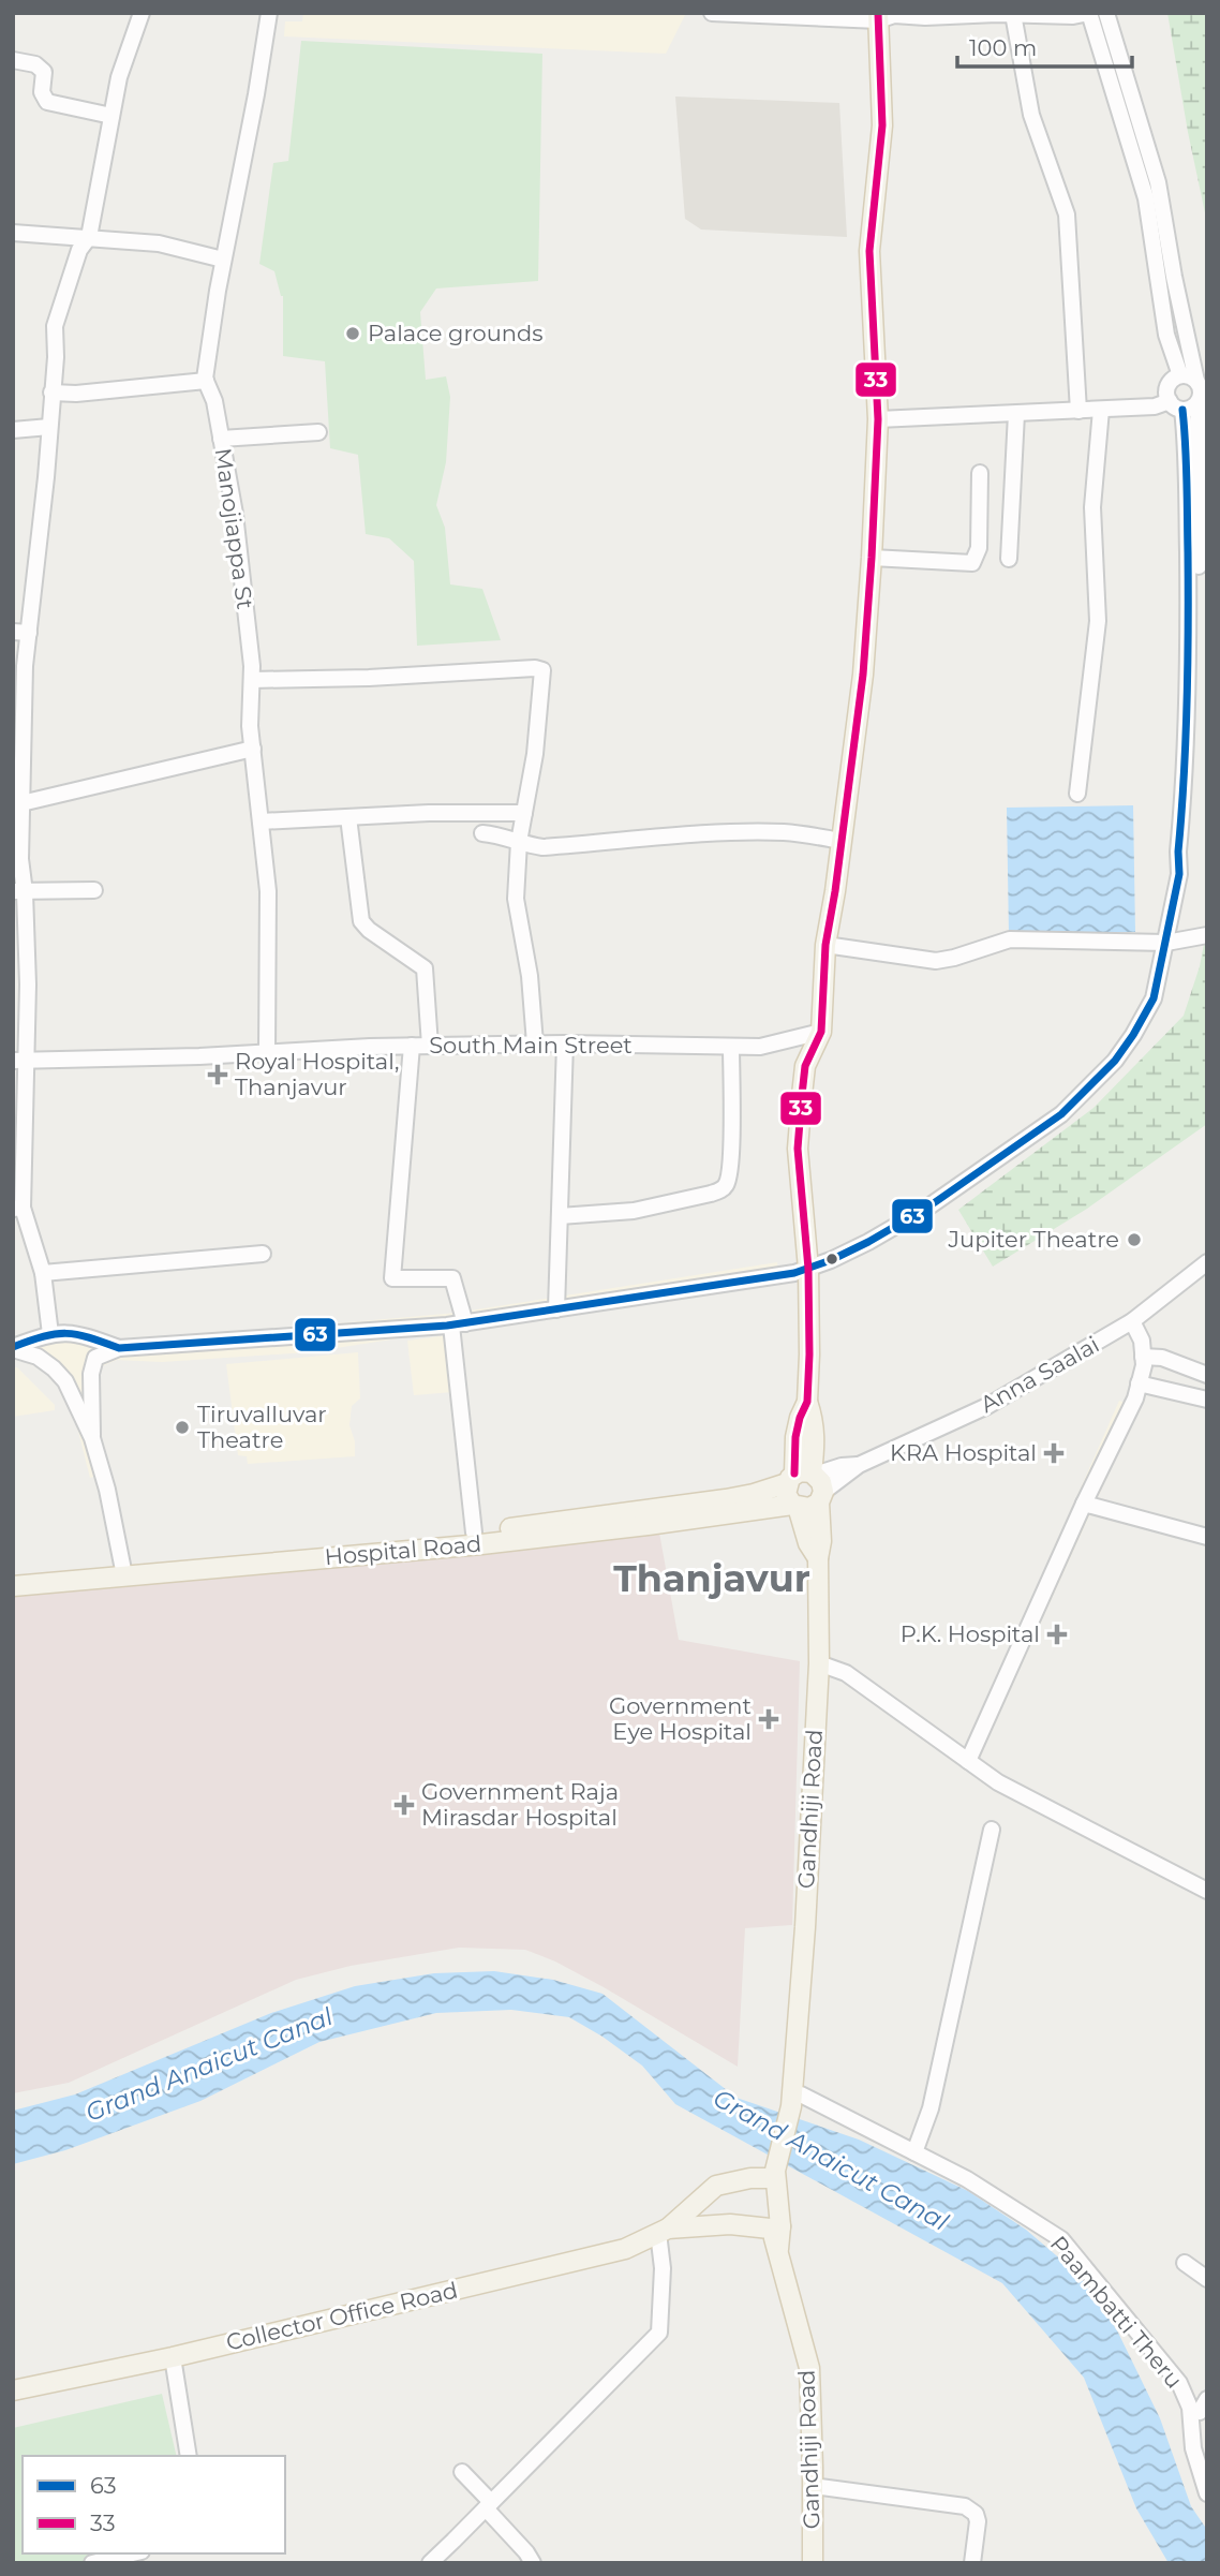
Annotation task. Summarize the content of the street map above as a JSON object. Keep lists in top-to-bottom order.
{
  "streets": {
    "main road": ["Hospital Road", "Gandhiji Road", "Collector Office Road"],
    "street": [
      "Manojiappa St",
      "South Main Street",
      "Anna Saalai",
      "Paambatti Theru"
    ]
  },
  "crossings": [
    ["Manojiappa St", "South Main Street"],
    ["Anna Saalai", "Hospital Road"],
    ["Anna Saalai", "Gandhiji Road"],
    ["Hospital Road", "Gandhiji Road"],
    ["Gandhiji Road", "Paambatti Theru"],
    ["Gandhiji Road", "Collector Office Road"]
  ],
  "districts": ["Thanjavur"],
  "water": ["Grand Anaicut Canal"],
  "places": {
    "other": ["Palace grounds", "Jupiter Theatre", "Tiruvalluvar Theatre"],
    "health": [
      "Royal Hospital, Thanjavur",
      "KRA Hospital",
      "P.K. Hospital",
      "Government Eye Hospital",
      "Government Raja Mirasdar Hospital"
    ]
  },
  "lines": ["transit line 33", "transit line 63"],
  "legend": ["63", "33"],
  "scale_bar": "100 m"
}
